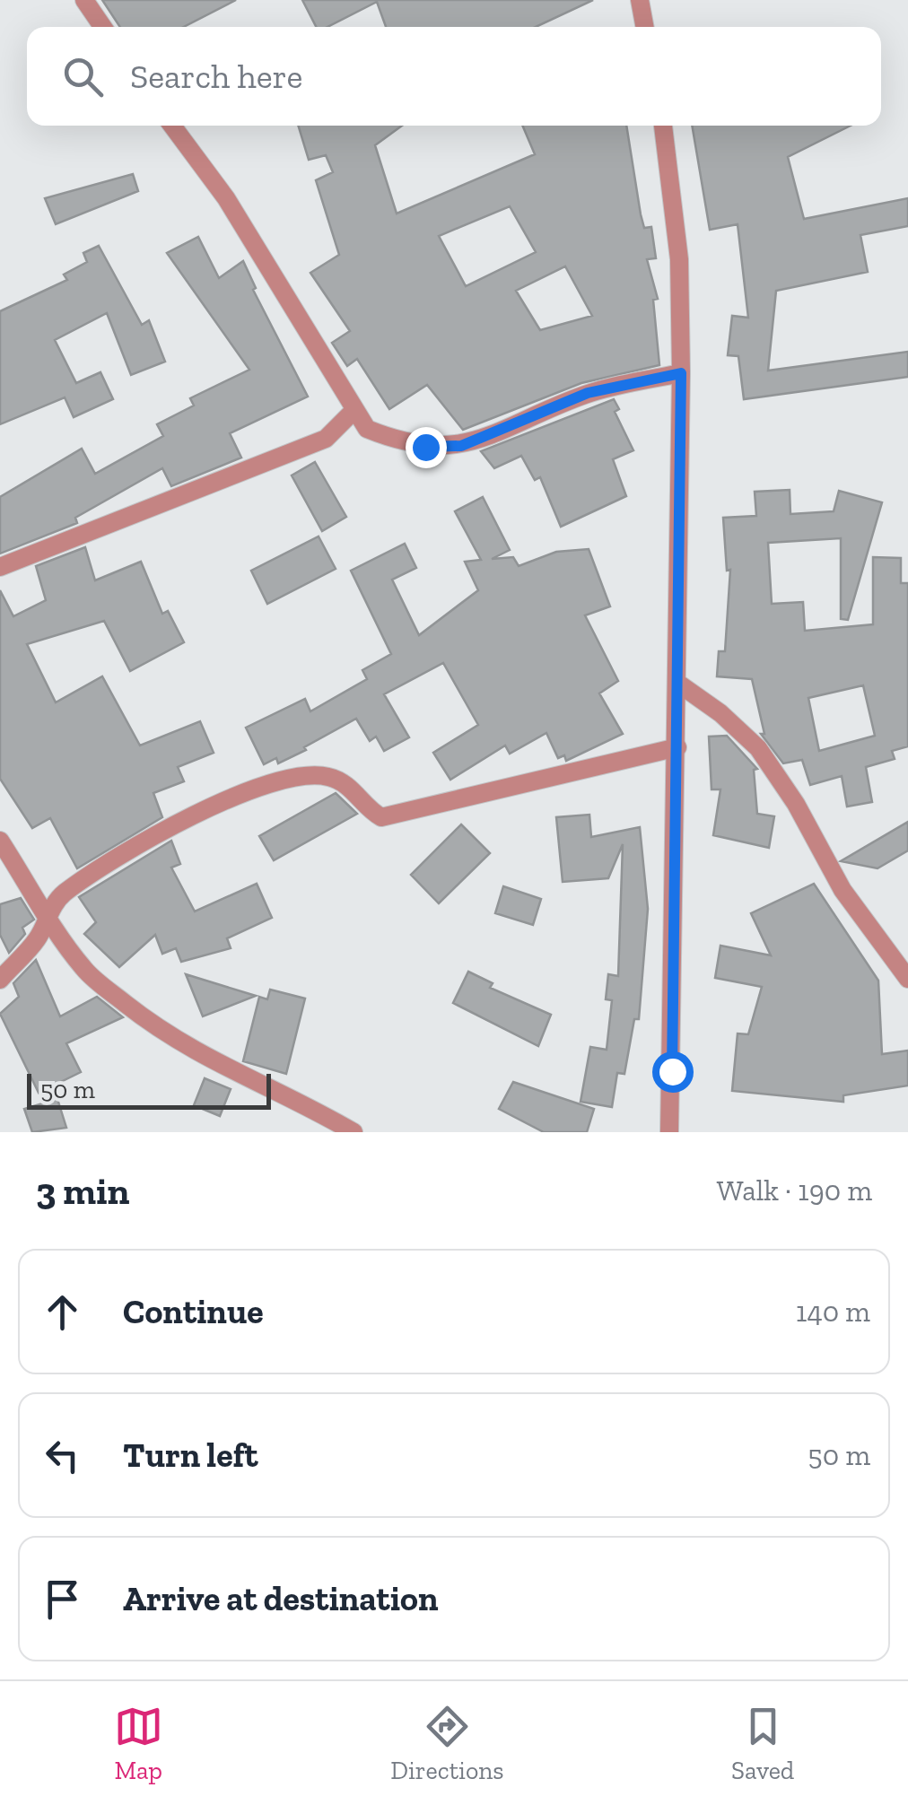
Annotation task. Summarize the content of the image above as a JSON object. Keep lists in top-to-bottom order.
{
  "scale_bar": "50 m",
  "page": {
    "search": "Search here",
    "scale": "50 m",
    "heading": ["3 min", "Walk · 190 m"],
    "list": [
      ["Continue", "140 m"],
      ["Turn left", "50 m"],
      "Arrive at destination"
    ],
    "nav": ["Map", "Directions", "Saved"]
  }
}
